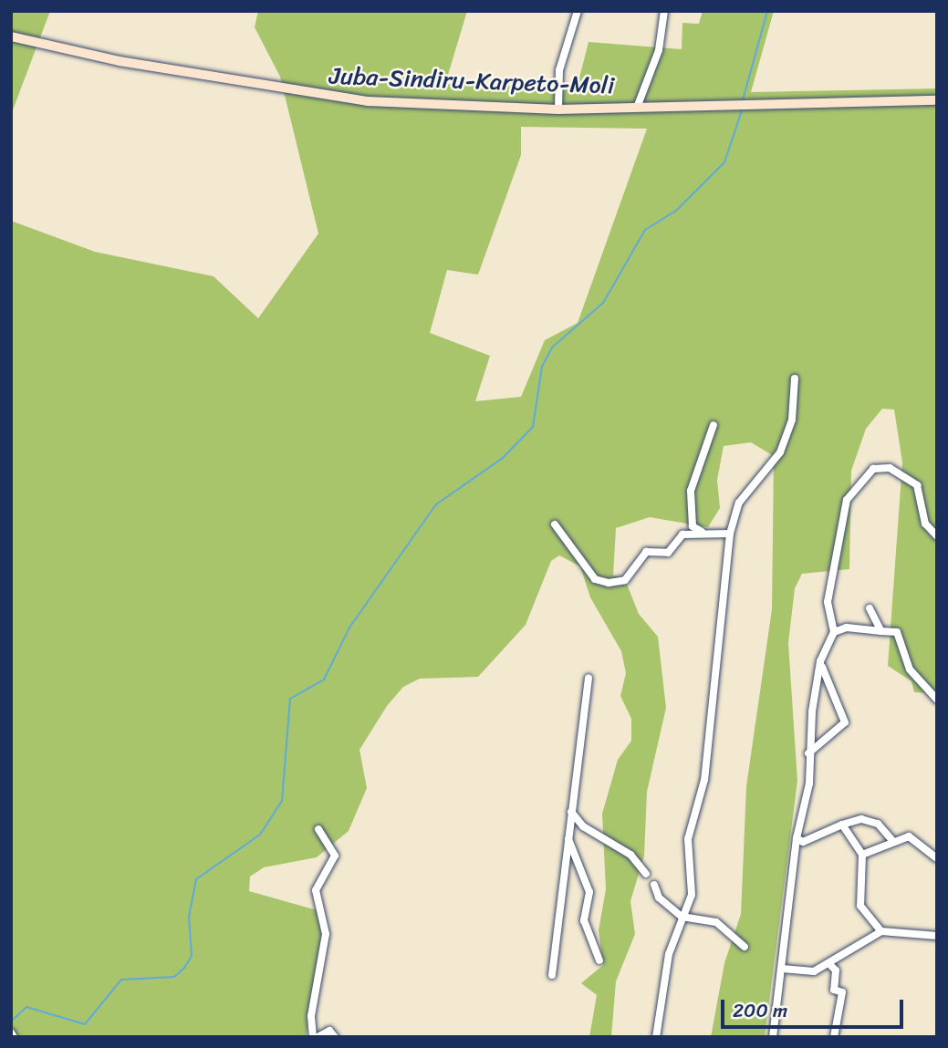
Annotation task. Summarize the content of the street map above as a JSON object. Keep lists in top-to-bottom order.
{
  "streets": {
    "main road": ["Juba-Sindiru-Karpeto-Moli"]
  },
  "scale_bar": "200 m"
}
